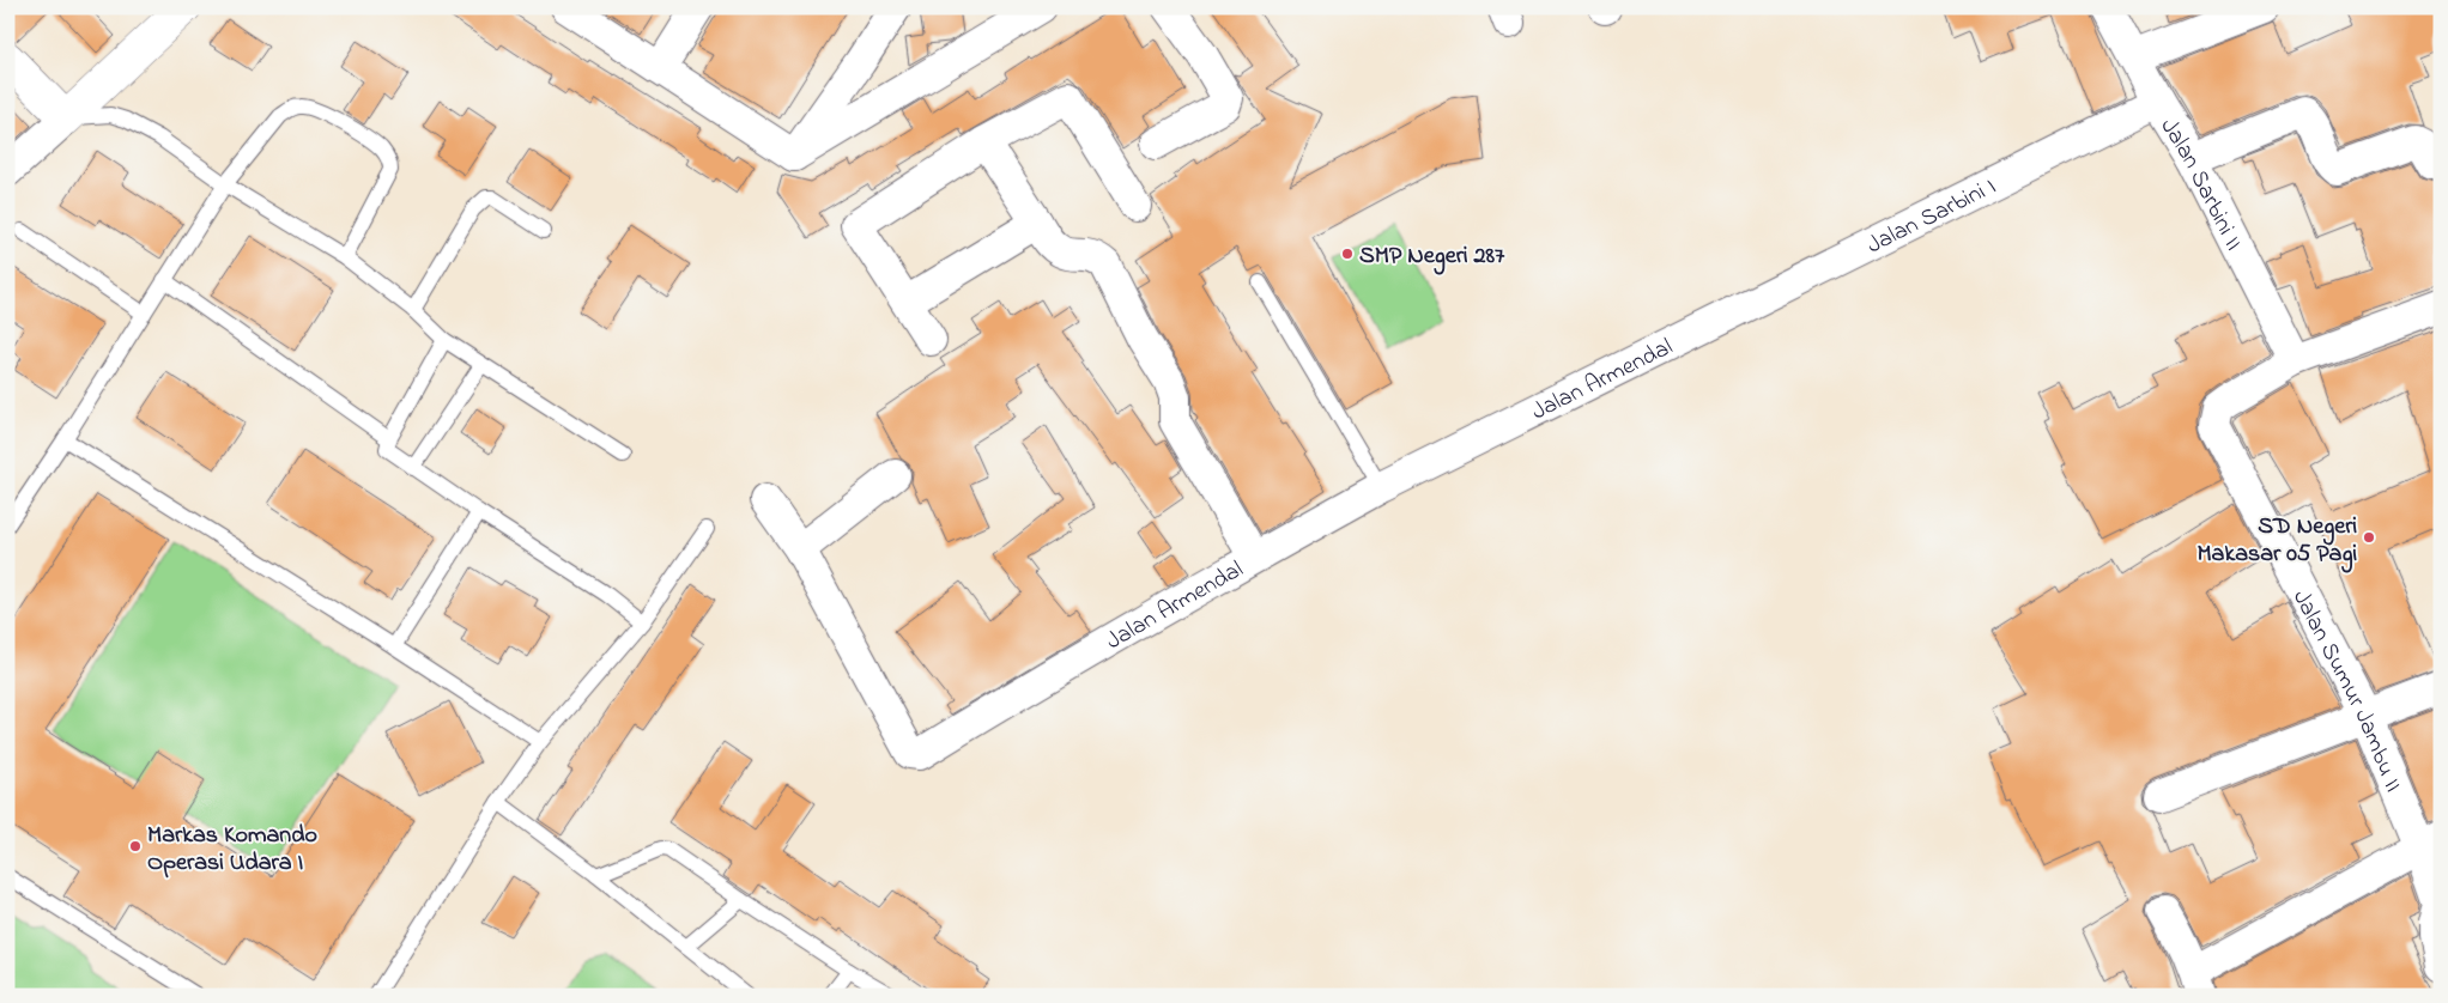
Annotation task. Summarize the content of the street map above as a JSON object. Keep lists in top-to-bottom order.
{
  "streets": {
    "street": [
      "Jalan Sarbini II",
      "Jalan Sarbini I",
      "Jalan Armendal",
      "Jalan Sumur Jambu II"
    ]
  },
  "crossings": [
    ["Jalan Sarbini II", "Jalan Sarbini I"],
    ["Jalan Sarbini II", "Jalan Sumur Jambu II"],
    ["Jalan Sarbini I", "Jalan Armendal"]
  ],
  "places": ["SMP Negeri 287", "SD Negeri Makasar 05 Pagi", "Markas Komando Operasi Udara I"]
}
